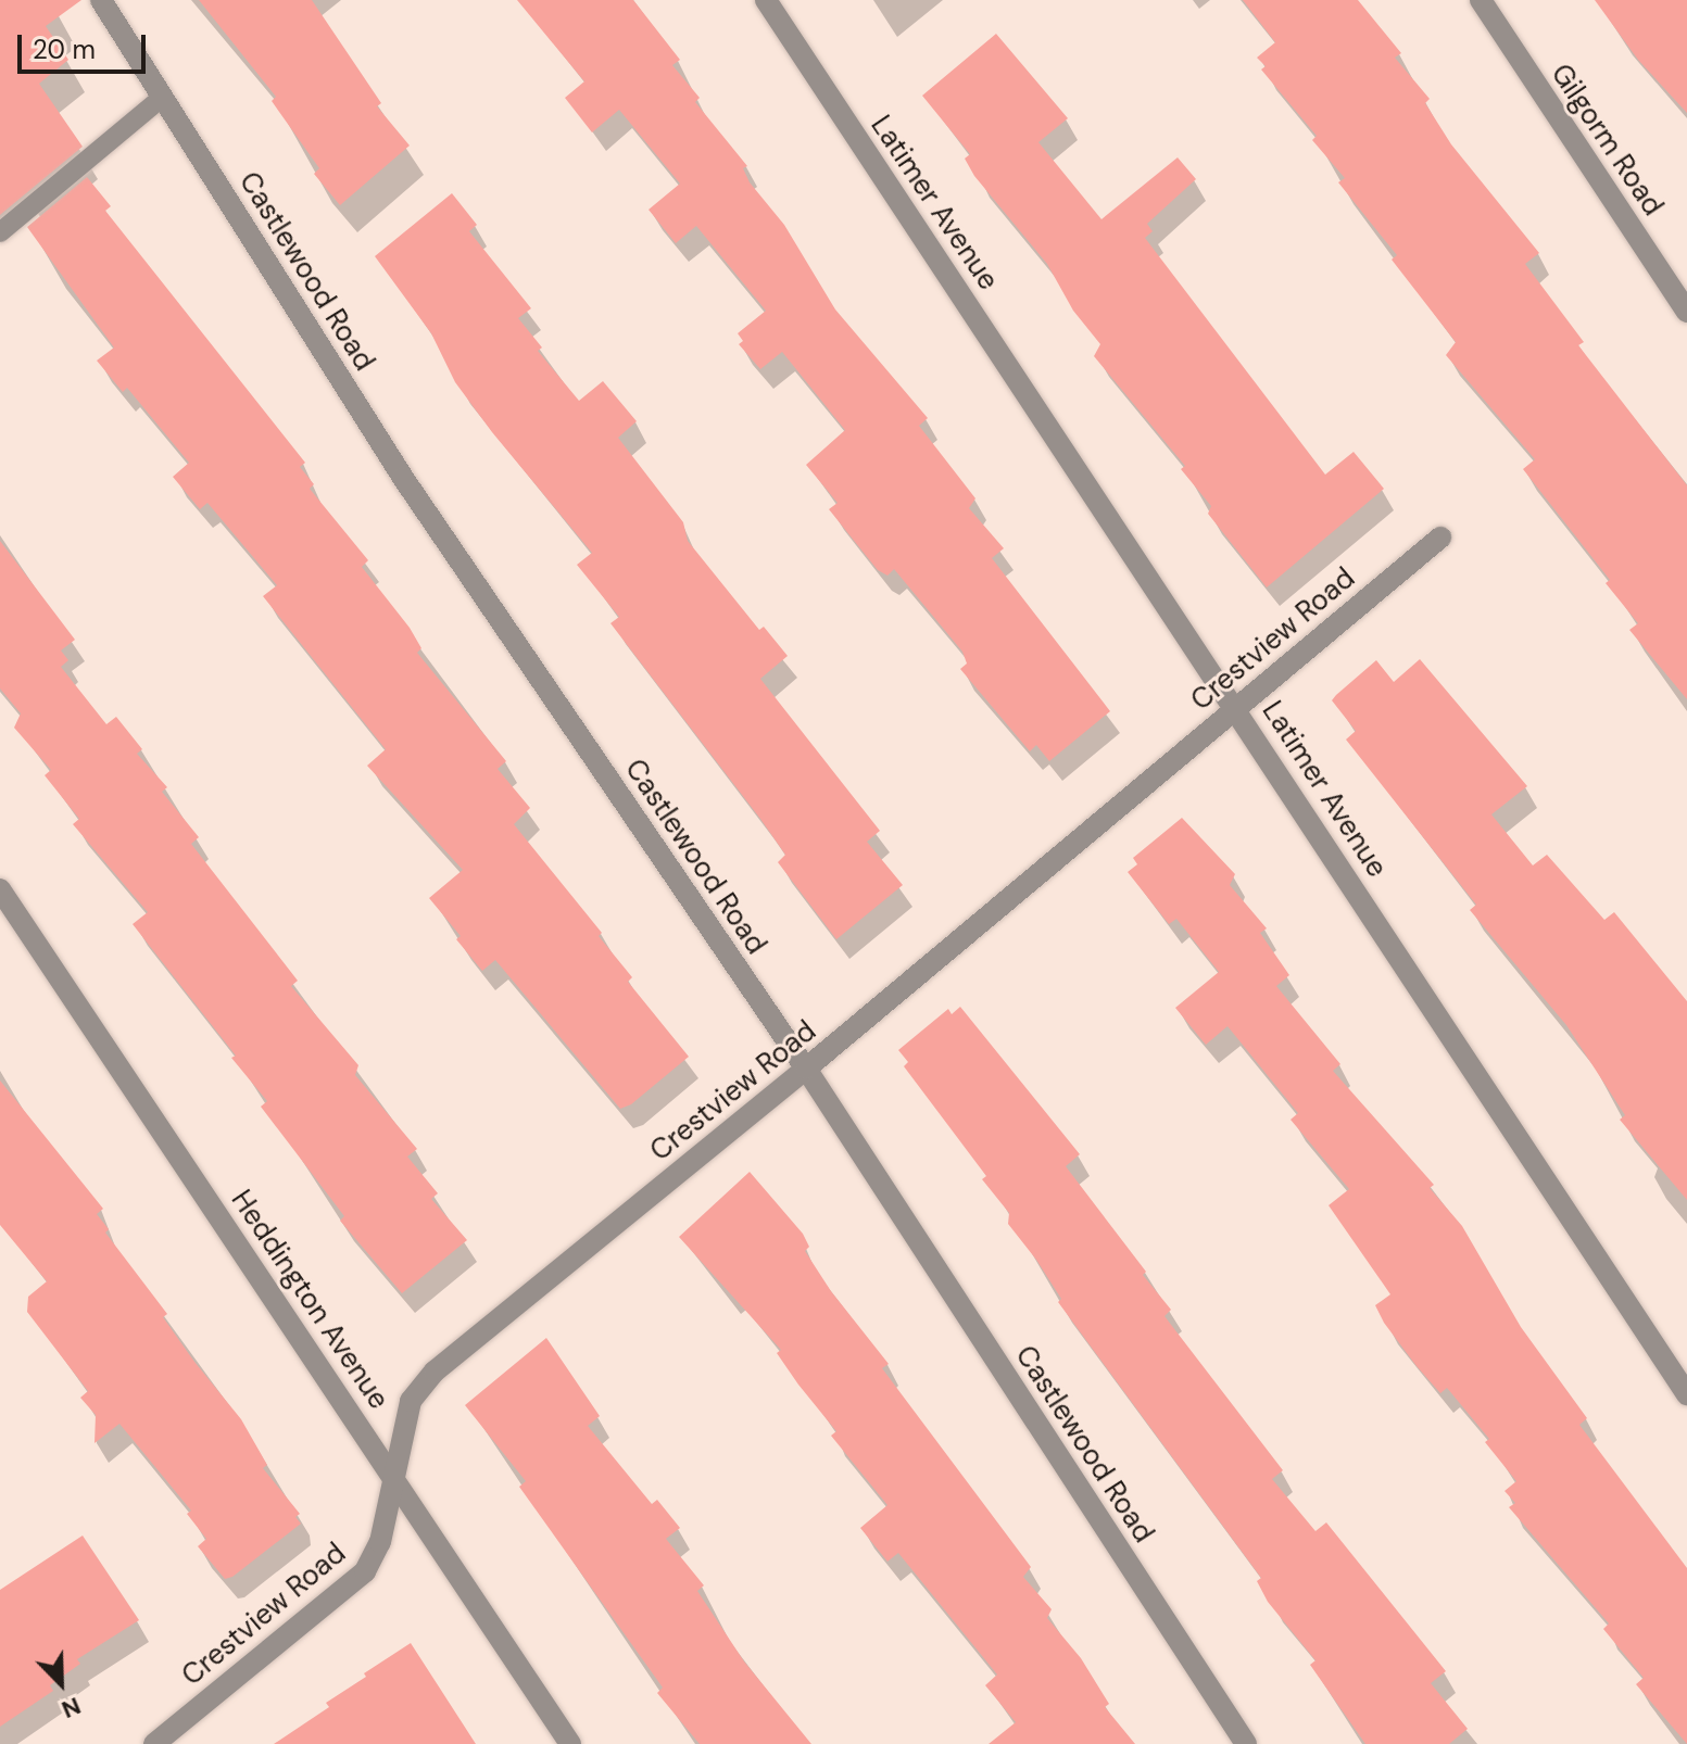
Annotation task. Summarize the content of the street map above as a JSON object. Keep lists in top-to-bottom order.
{
  "streets": {
    "street": [
      "Gilgorm Road",
      "Latimer Avenue",
      "Castlewood Road",
      "Crestview Road",
      "Heddington Avenue"
    ]
  },
  "crossings": [
    ["Latimer Avenue", "Crestview Road"],
    ["Castlewood Road", "Crestview Road"],
    ["Crestview Road", "Heddington Avenue"]
  ],
  "scale_bar": "20 m",
  "north": "bottom right"
}
